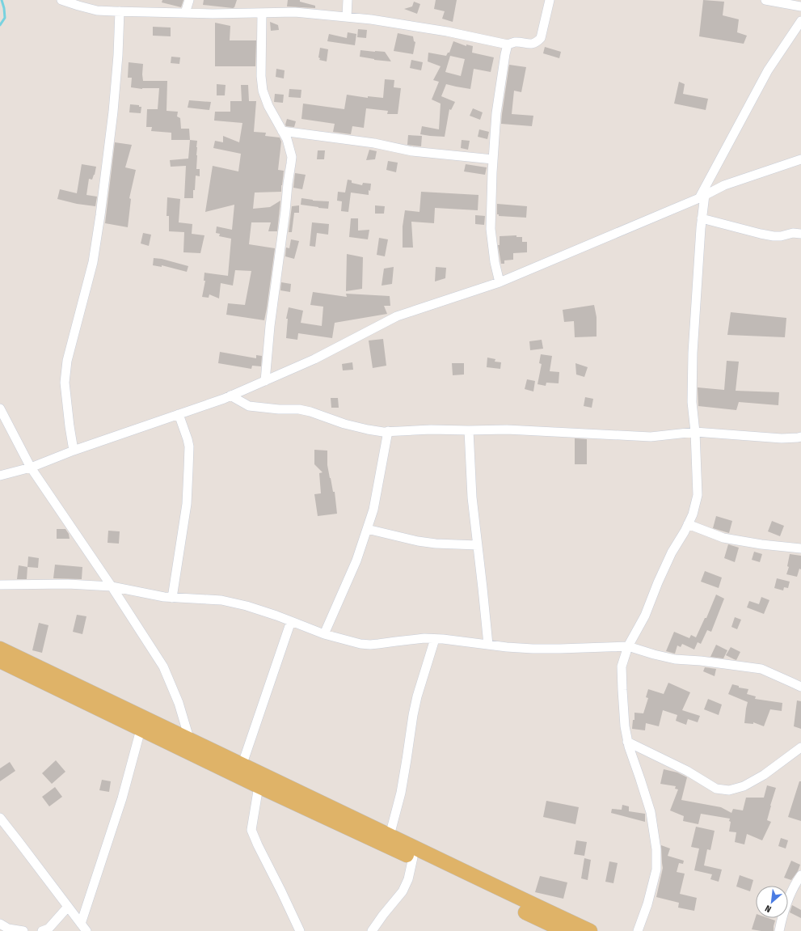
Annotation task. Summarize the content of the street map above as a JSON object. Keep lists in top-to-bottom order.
{
  "north": "bottom left"
}
